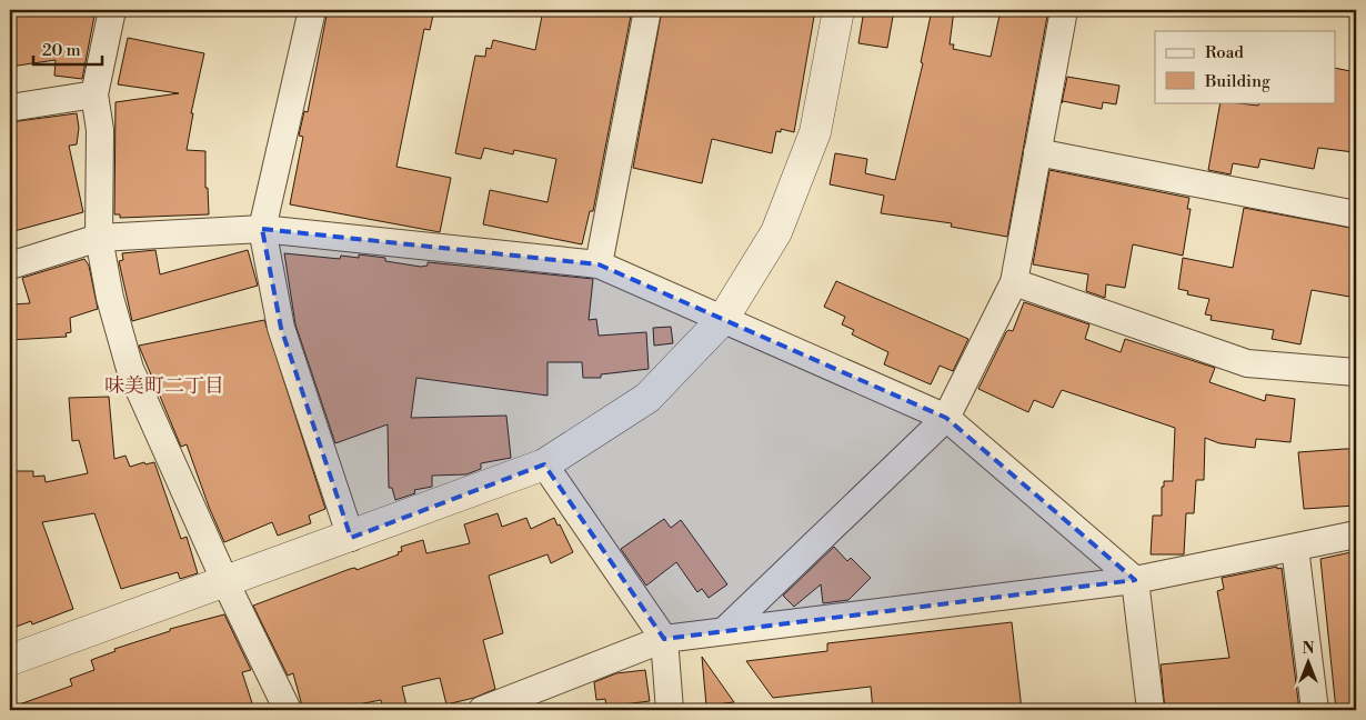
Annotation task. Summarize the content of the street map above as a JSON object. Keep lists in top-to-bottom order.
{
  "districts": ["味美町二丁目"],
  "legend": ["Road", "Building"],
  "scale_bar": "20 m",
  "north": "top"
}
